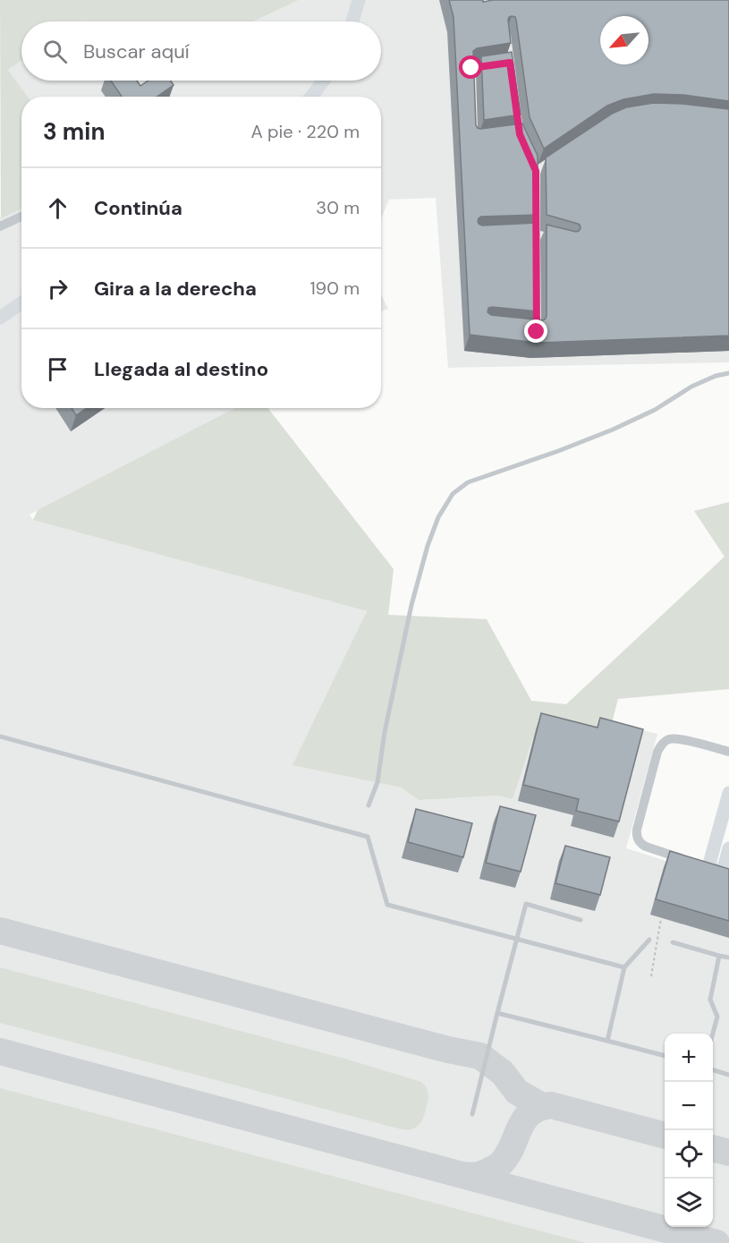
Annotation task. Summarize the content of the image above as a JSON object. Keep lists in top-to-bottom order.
{
  "north": "bottom left",
  "page": {
    "search": "Buscar aquí",
    "heading": ["3 min", "A pie · 220 m"],
    "list": [
      ["Continúa", "30 m"],
      ["Gira a la derecha", "190 m"],
      "Llegada al destino"
    ],
    "map_buttons": ["+", "−"]
  }
}
